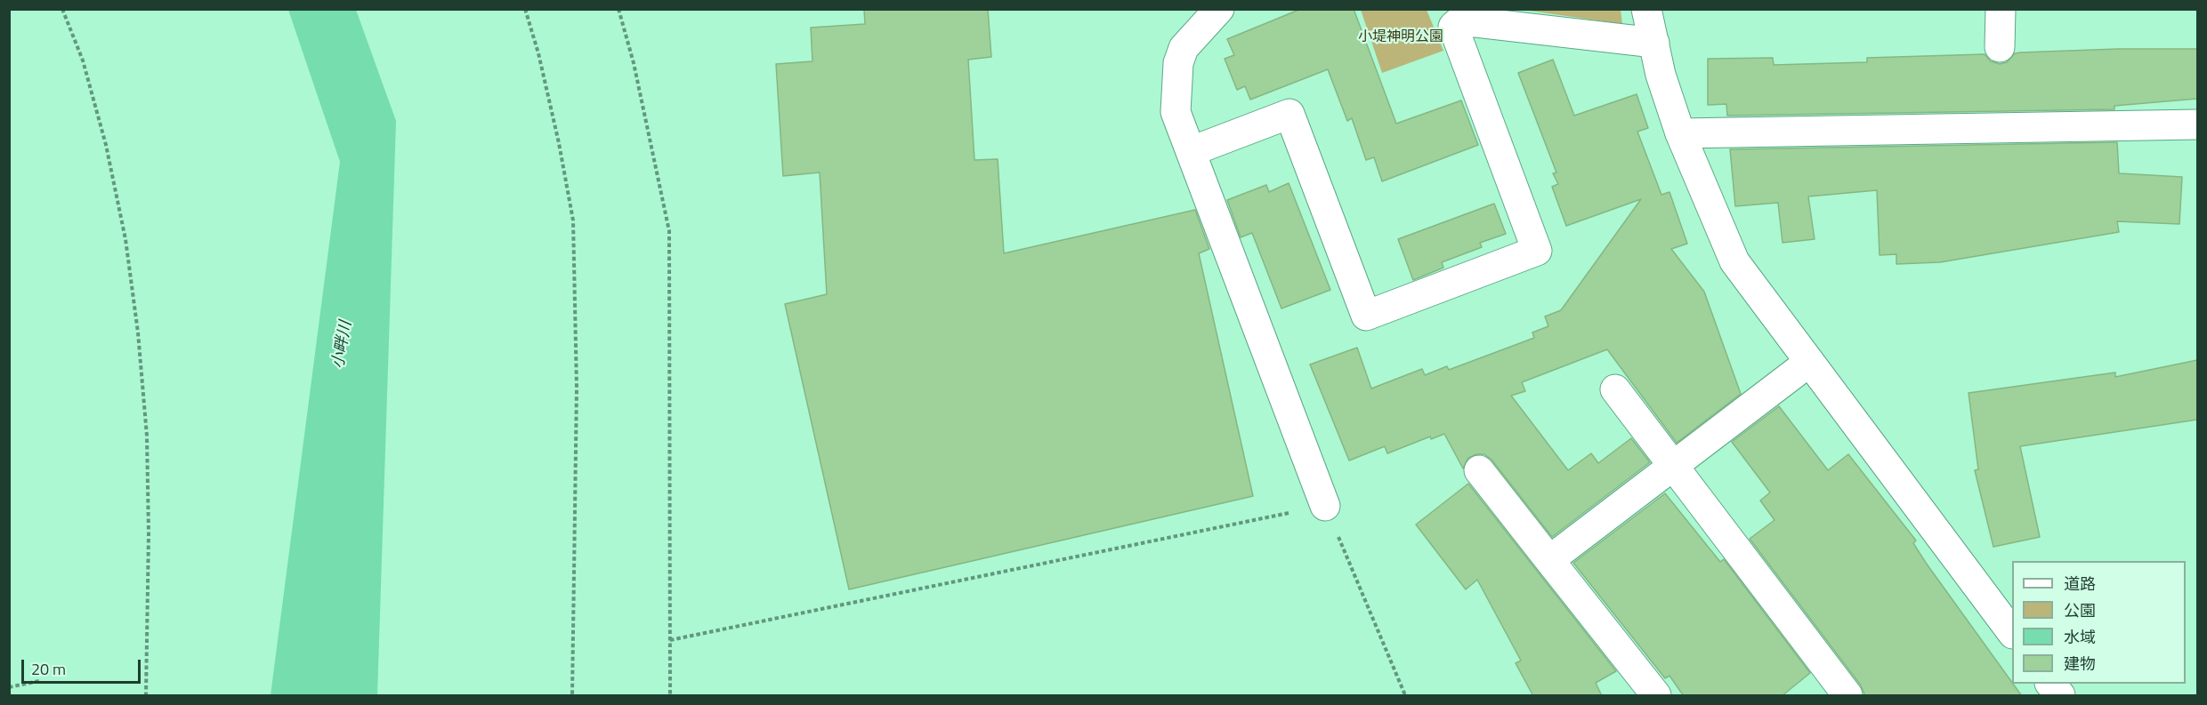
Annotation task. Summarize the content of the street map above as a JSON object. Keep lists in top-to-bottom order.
{
  "water": ["小畔川"],
  "parks": ["小堤神明公園"],
  "legend": [
    "道路",
    "公園",
    "水域",
    "建物"
  ],
  "scale_bar": "20 m"
}
